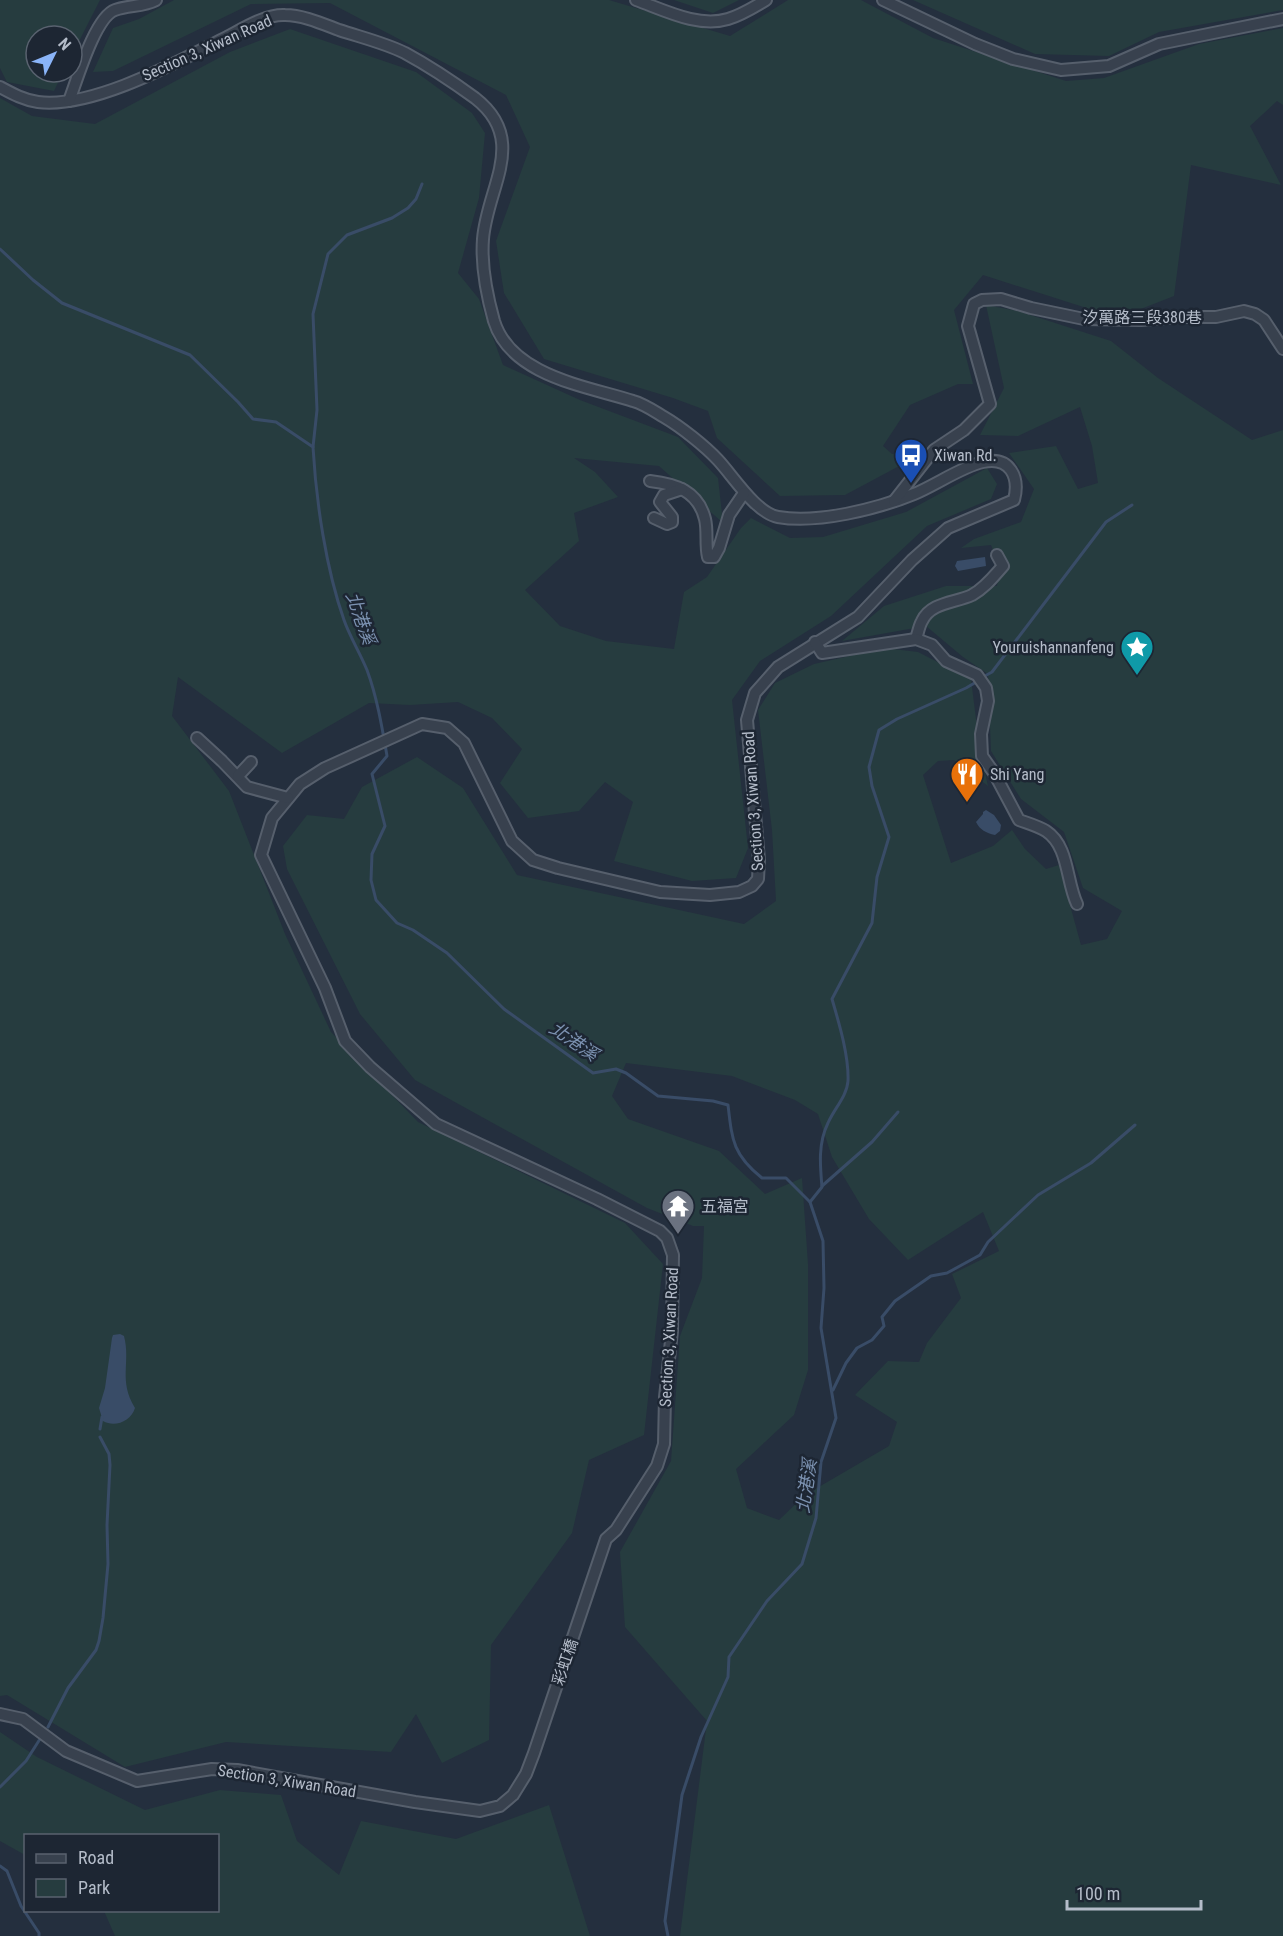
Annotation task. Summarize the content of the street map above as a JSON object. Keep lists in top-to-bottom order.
{
  "streets": {
    "street": ["Section 3, Xiwan Road", "汐萬路三段380巷", "彩虹橋"]
  },
  "crossings": [
    ["Section 3, Xiwan Road", "汐萬路三段380巷"],
    ["Section 3, Xiwan Road", "彩虹橋"]
  ],
  "water": ["北港溪"],
  "places": {
    "bus stop": ["Xiwan Rd."],
    "place": ["Youruishannanfeng"],
    "restaurant": ["Shi Yang"],
    "temple": ["五福宮"]
  },
  "legend": ["Road", "Park"],
  "scale_bar": "100 m",
  "north": "top right"
}
